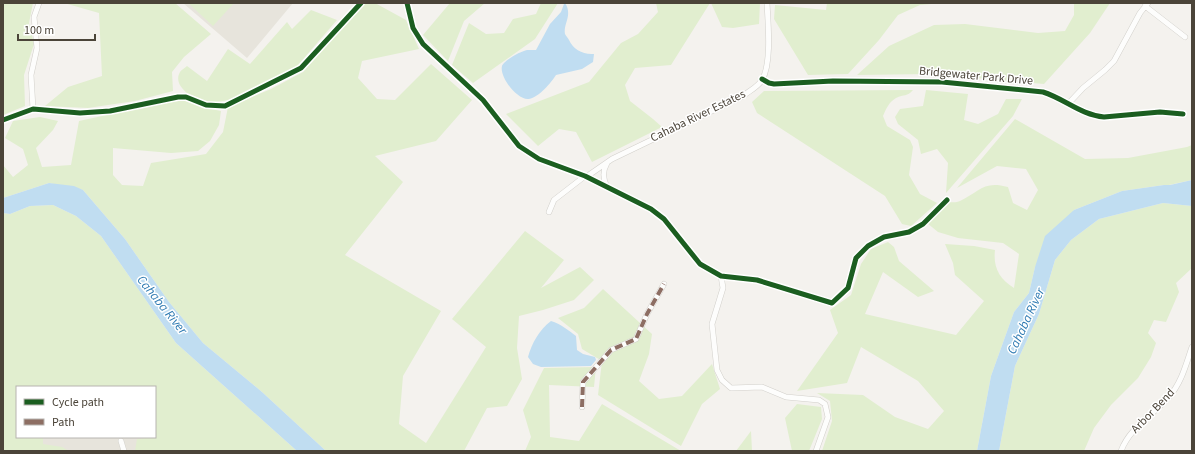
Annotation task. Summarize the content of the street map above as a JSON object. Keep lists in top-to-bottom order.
{
  "streets": {
    "street": ["Bridgewater Park Drive", "Cahaba River Estates", "Arbor Bend"]
  },
  "crossings": [
    ["Bridgewater Park Drive", "Cahaba River Estates"]
  ],
  "water": ["Cahaba River"],
  "legend": ["Cycle path", "Path"],
  "scale_bar": "100 m"
}
